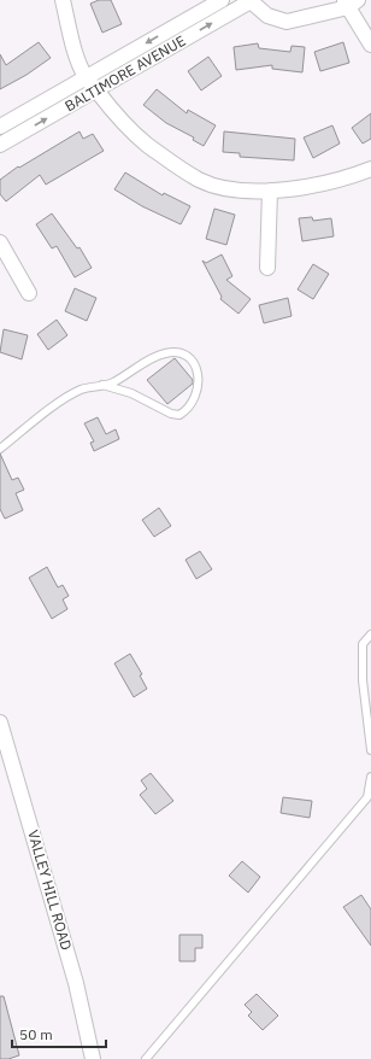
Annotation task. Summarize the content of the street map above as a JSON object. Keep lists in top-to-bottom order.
{
  "streets": {
    "street": ["BALTIMORE AVENUE", "VALLEY HILL ROAD"]
  },
  "scale_bar": "50 m"
}
